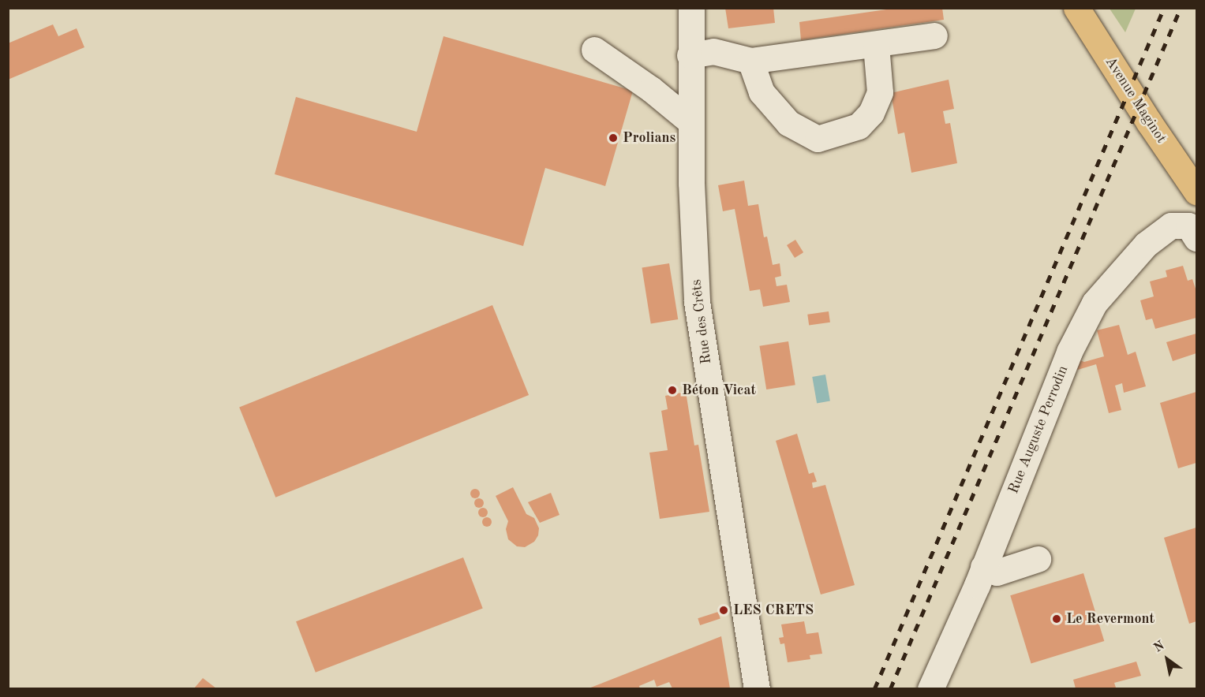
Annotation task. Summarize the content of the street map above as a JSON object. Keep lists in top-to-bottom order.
{
  "streets": {
    "main road": ["Avenue Maginot"],
    "street": ["Rue des Crêts", "Rue Auguste Perrodin"]
  },
  "places": [
    "Prolians",
    "Béton Vicat",
    "LES CRETS",
    "Le Revermont"
  ],
  "north": "top left"
}
